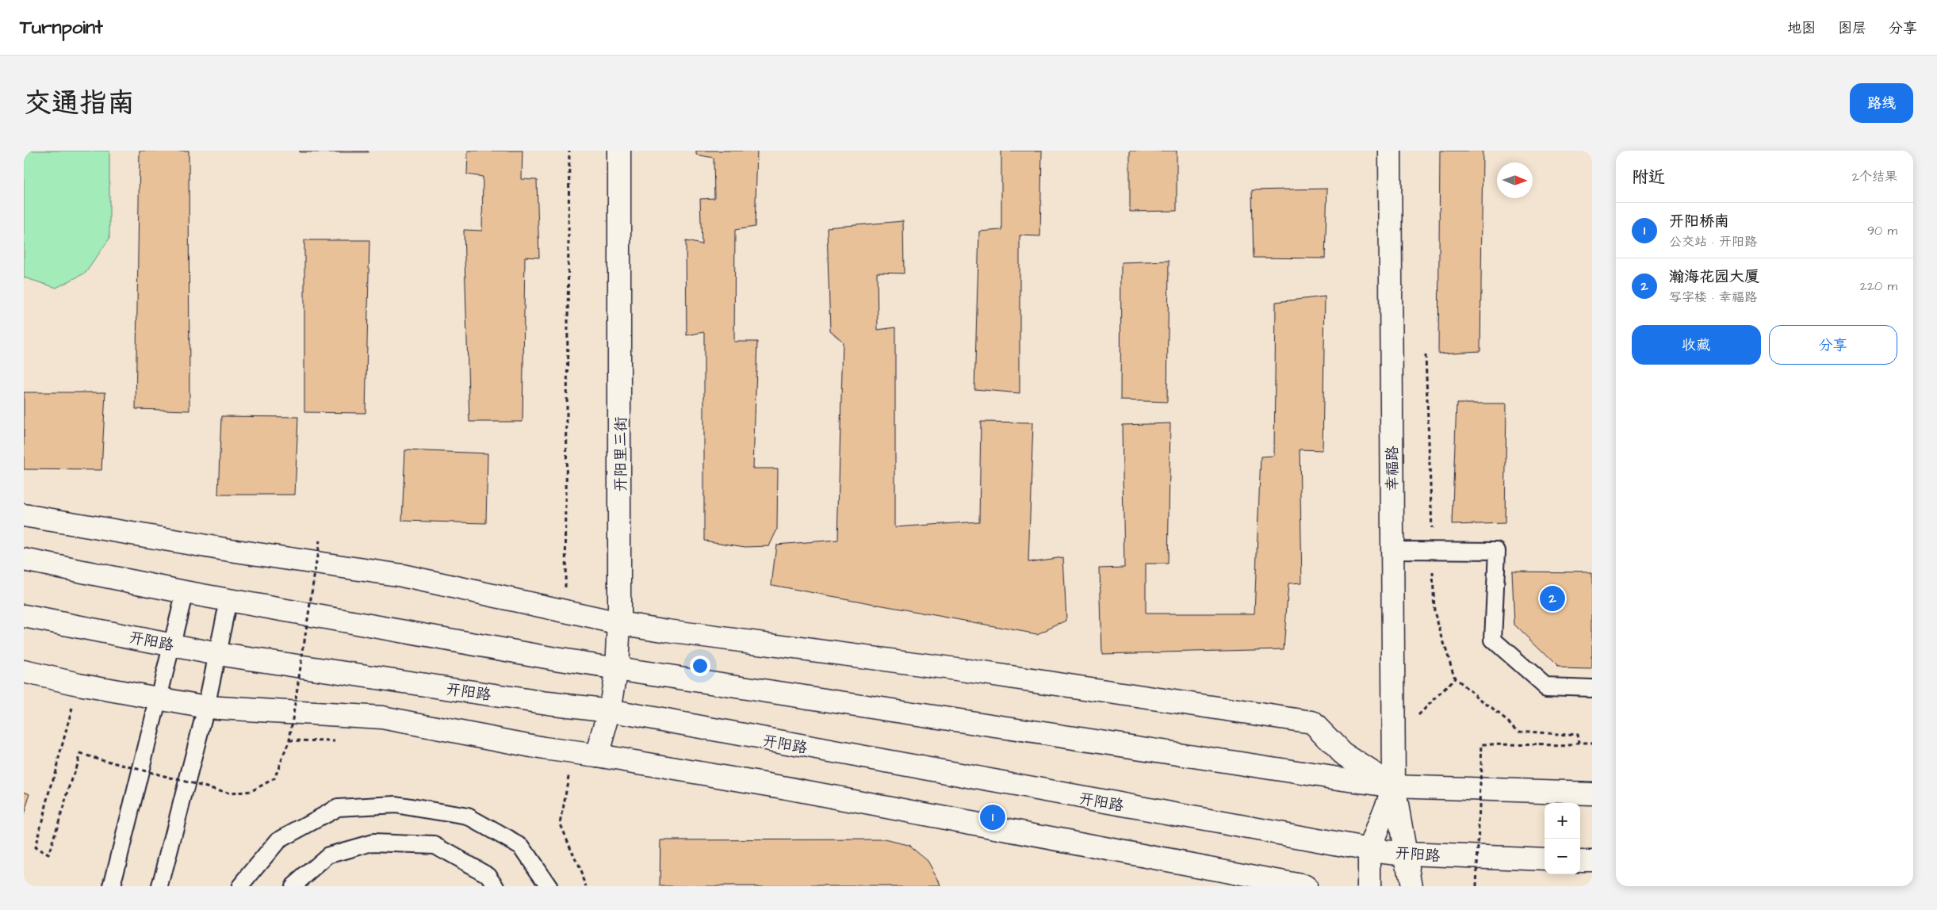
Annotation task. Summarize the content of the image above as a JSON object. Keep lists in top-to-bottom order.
{
  "streets": {
    "street": ["开阳里三街", "幸福路", "开阳路"]
  },
  "crossings": [
    ["开阳里三街", "开阳路"]
  ],
  "north": "right",
  "page": {
    "header": "Turnpoint",
    "nav": ["地图", "图层", "分享"],
    "title": "交通指南",
    "buttons": [
      "路线",
      ["收藏", "分享"]
    ],
    "heading": ["附近", "2个结果"],
    "list": [
      {
        "mark": "1",
        "name": "开阳桥南",
        "note": "公交站 · 开阳路",
        "value": "90 m"
      },
      {
        "mark": "2",
        "name": "瀚海花园大厦",
        "note": "写字楼 · 幸福路",
        "value": "220 m"
      }
    ],
    "pins": ["2", "1"],
    "map_buttons": ["+", "−"]
  }
}
